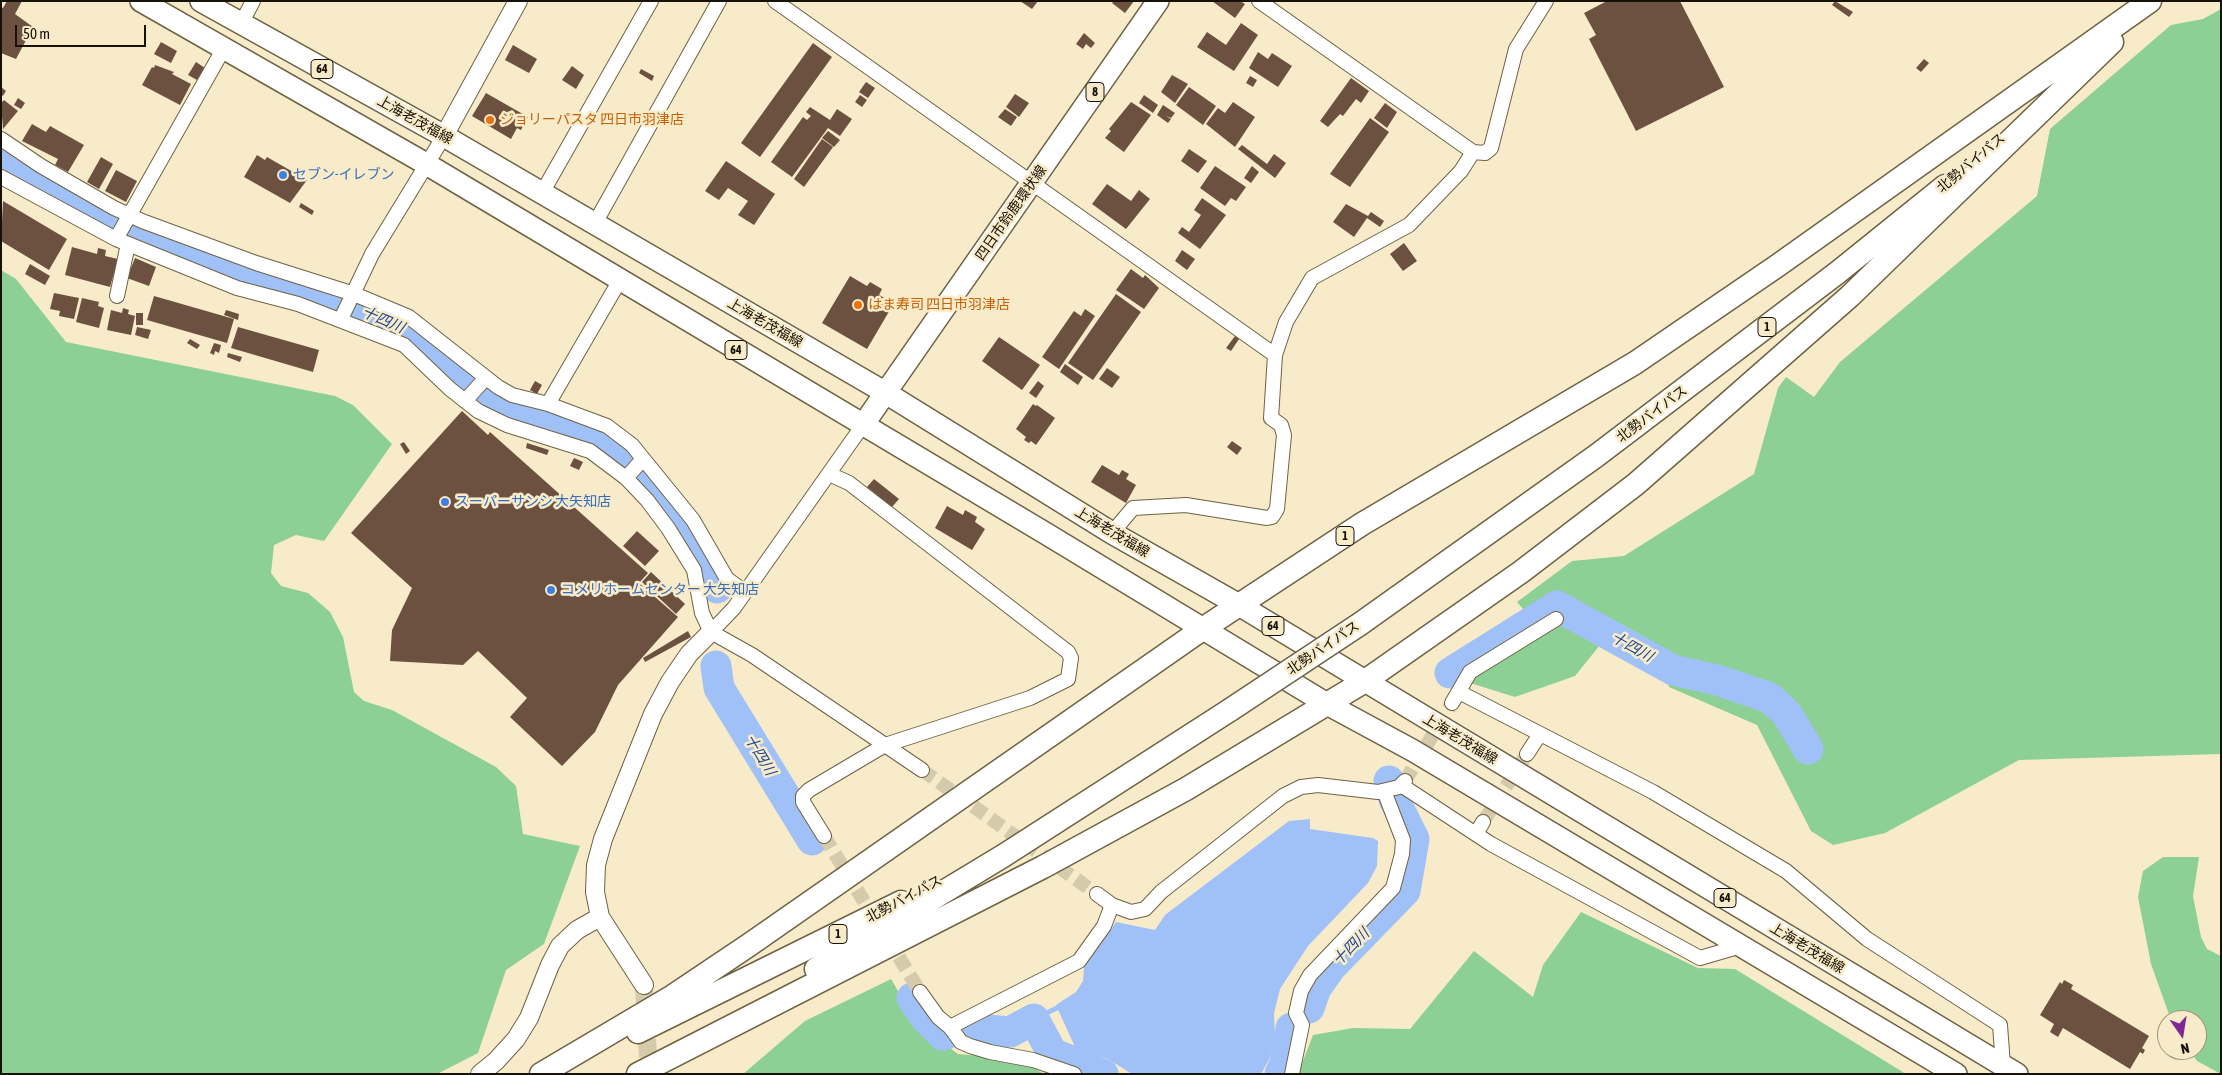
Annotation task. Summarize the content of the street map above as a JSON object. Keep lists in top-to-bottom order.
{
  "streets": {
    "highway": ["北勢バイパス", "1"],
    "main road": [
      "64",
      "8",
      "上海老茂福線",
      "四日市鈴鹿環状線"
    ]
  },
  "crossings": [
    ["64", "四日市鈴鹿環状線"],
    ["64", "1"],
    ["上海老茂福線", "四日市鈴鹿環状線"],
    ["上海老茂福線", "1"],
    ["北勢バイパス", "1"]
  ],
  "water": ["十四川"],
  "places": [
    "ジョリーパスタ 四日市羽津店",
    "セブン-イレブン",
    "はま寿司 四日市羽津店",
    "スーパーサンシ 大矢知店",
    "コメリホームセンター 大矢知店"
  ],
  "scale_bar": "50 m",
  "north": "bottom"
}
